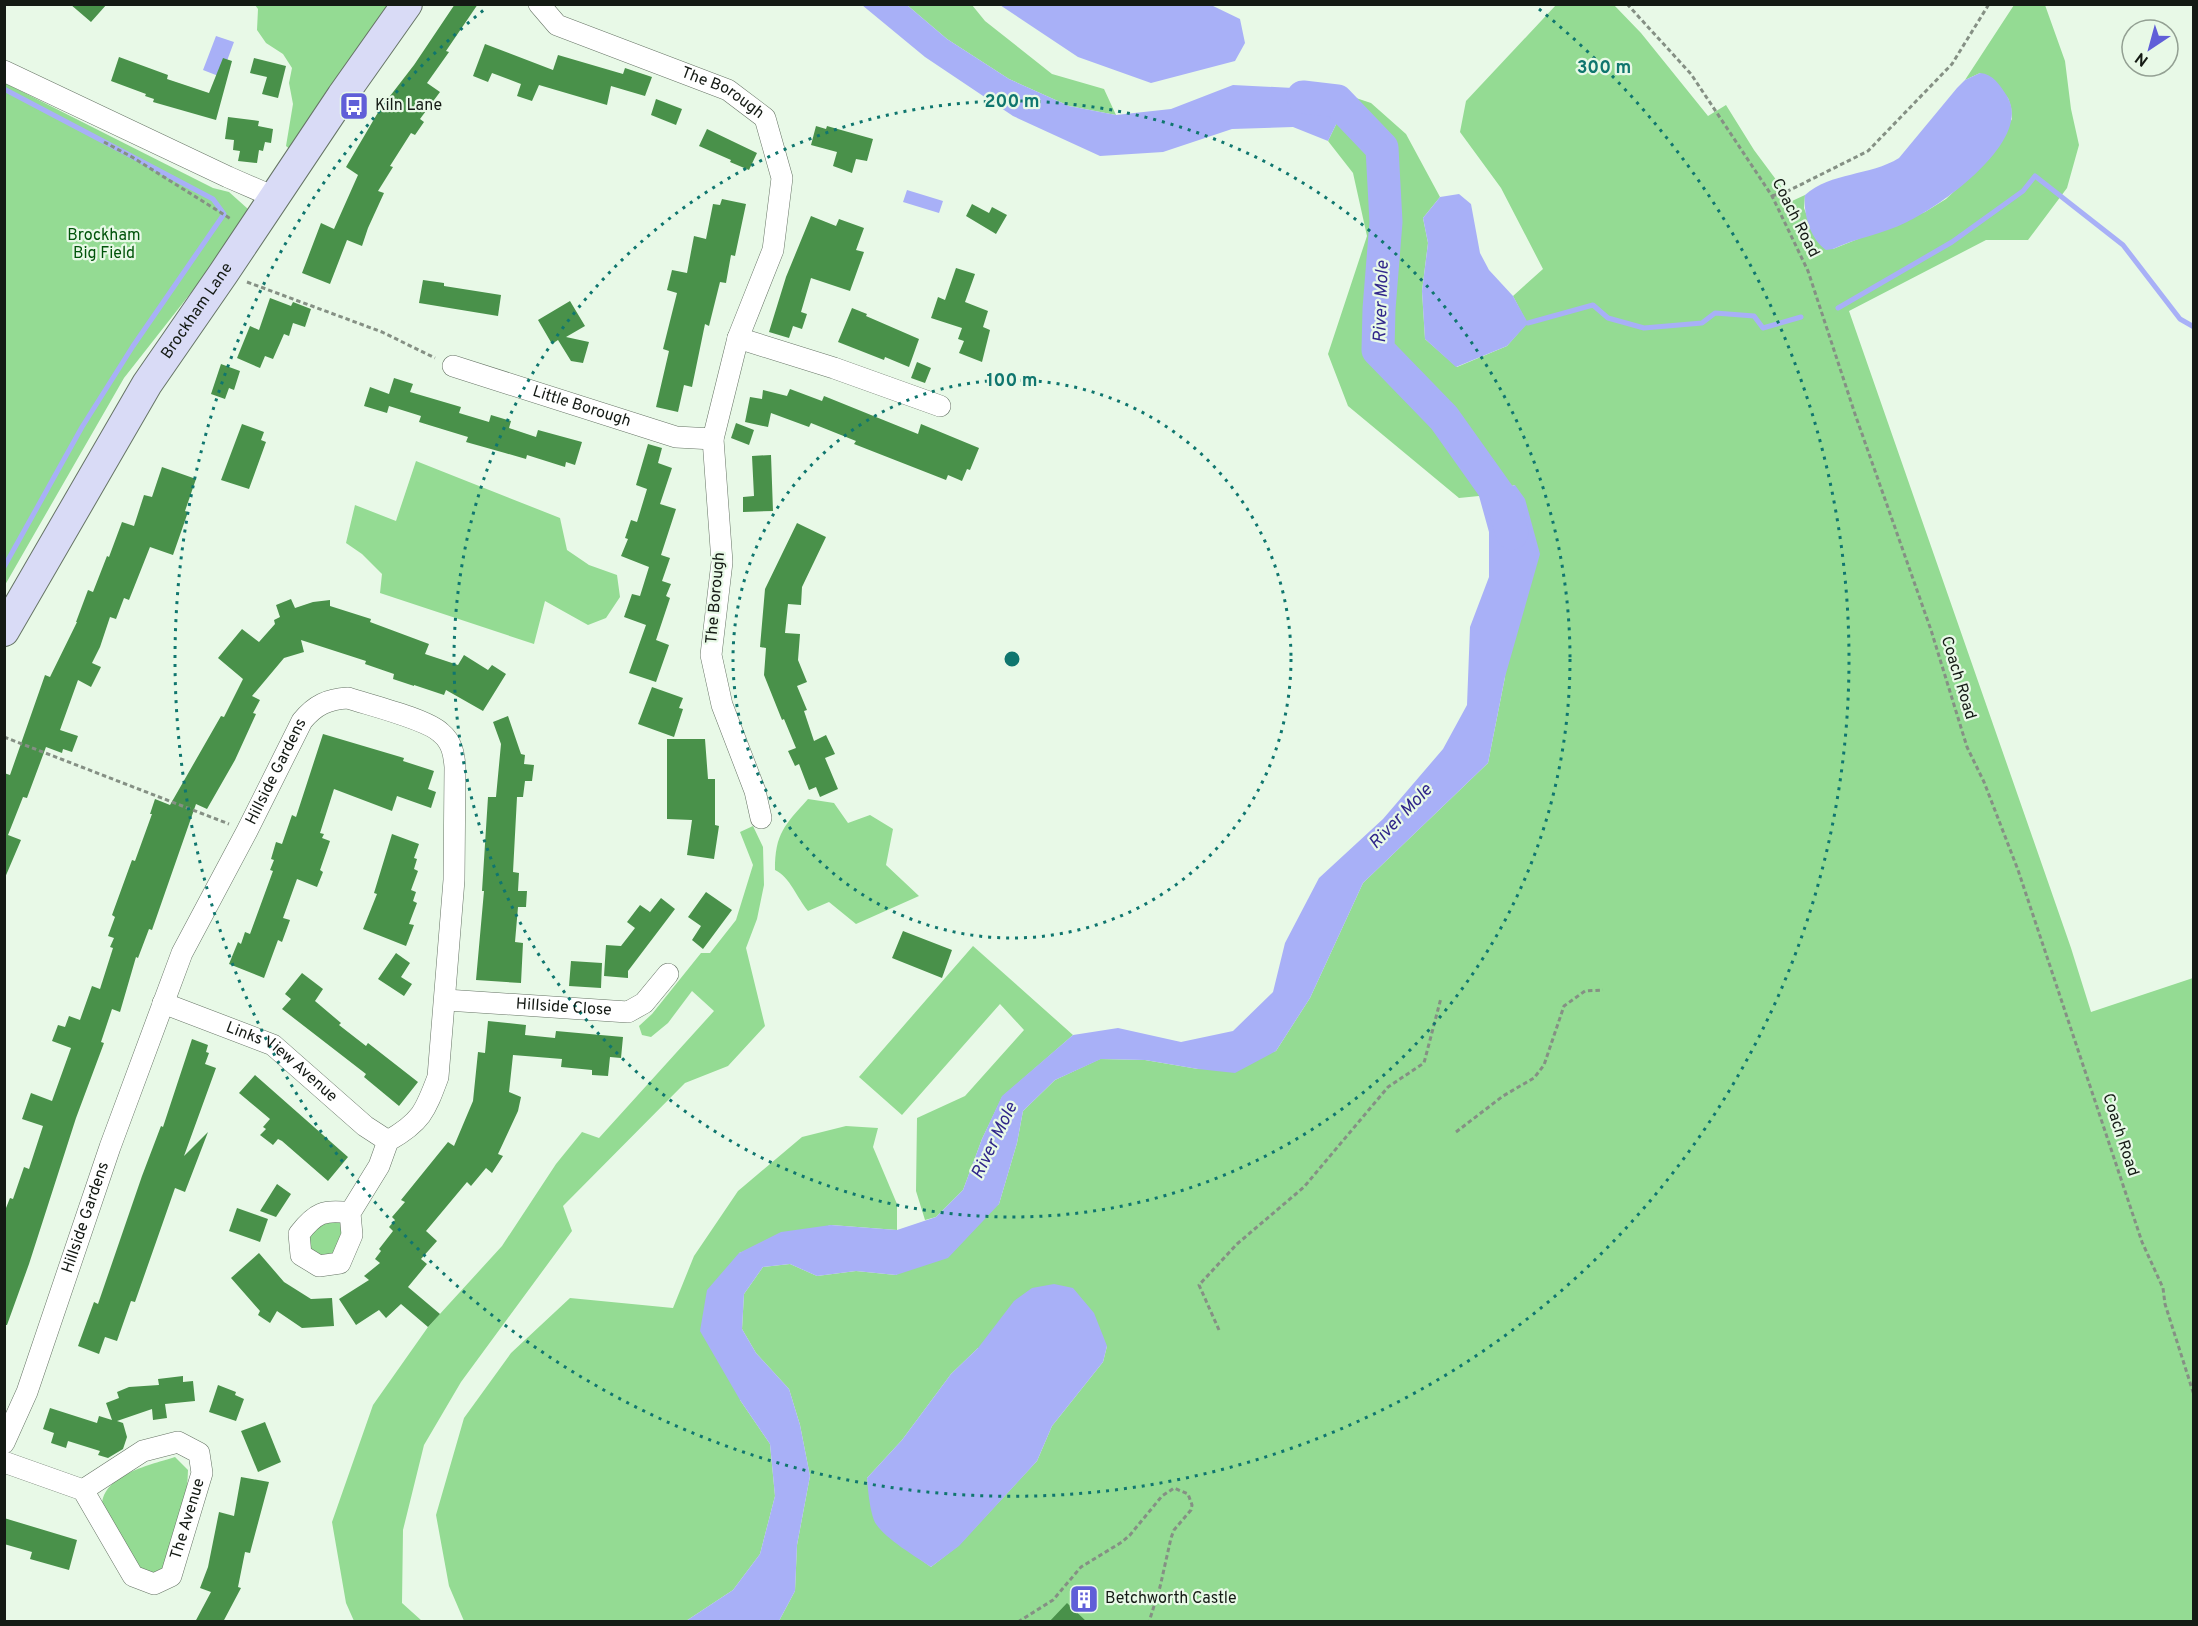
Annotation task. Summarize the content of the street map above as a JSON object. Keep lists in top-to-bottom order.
{
  "streets": {
    "street": [
      "The Borough",
      "Brockham Lane",
      "Little Borough",
      "Hillside Gardens",
      "Hillside Close",
      "Links View Avenue",
      "The Avenue"
    ],
    "path": ["Coach Road"]
  },
  "crossings": [
    ["The Borough", "Little Borough"],
    ["Hillside Gardens", "Hillside Close"],
    ["Hillside Gardens", "Links View Avenue"]
  ],
  "water": ["River Mole"],
  "parks": ["Brockham Big Field"],
  "places": {
    "bus stop": ["Kiln Lane"],
    "building": ["Betchworth Castle"]
  },
  "north": "bottom left",
  "rings": ["300 m", "200 m", "100 m"]
}
